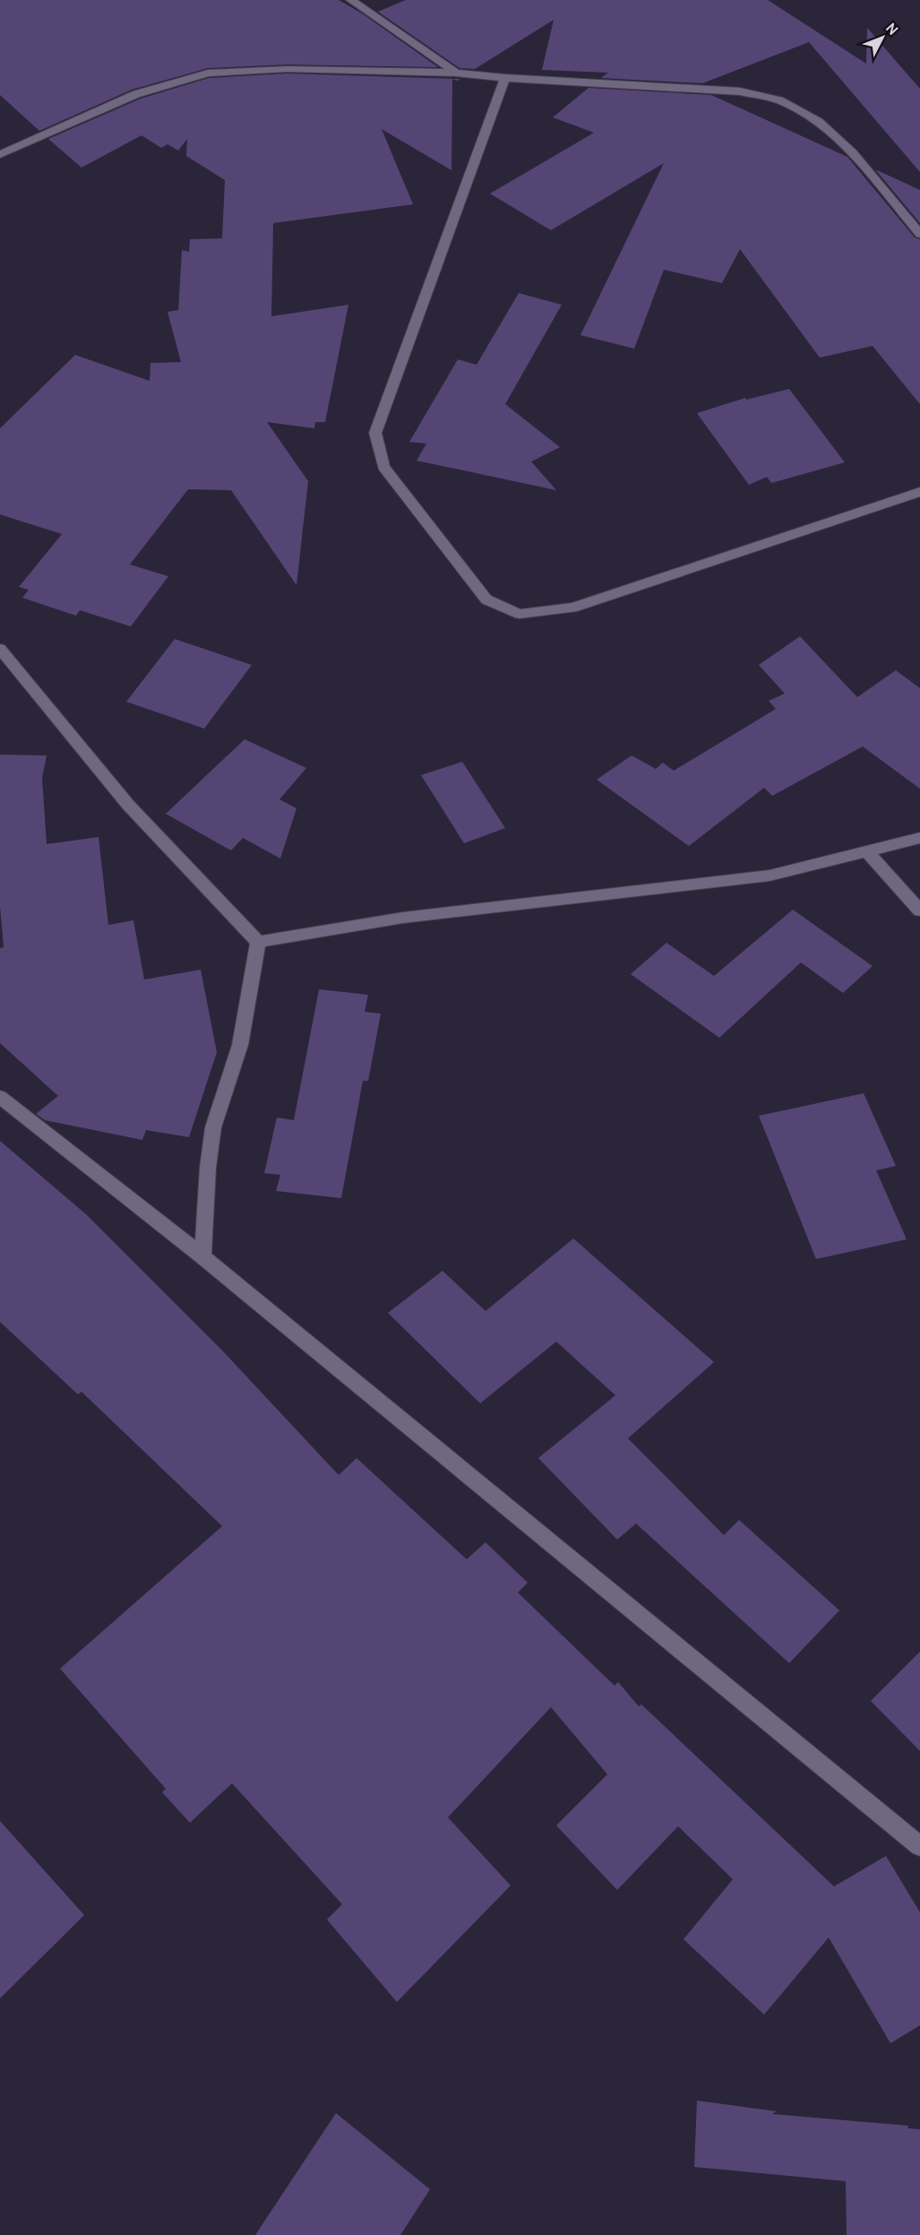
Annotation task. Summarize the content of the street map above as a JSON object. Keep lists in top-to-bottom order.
{
  "north": "top right"
}
